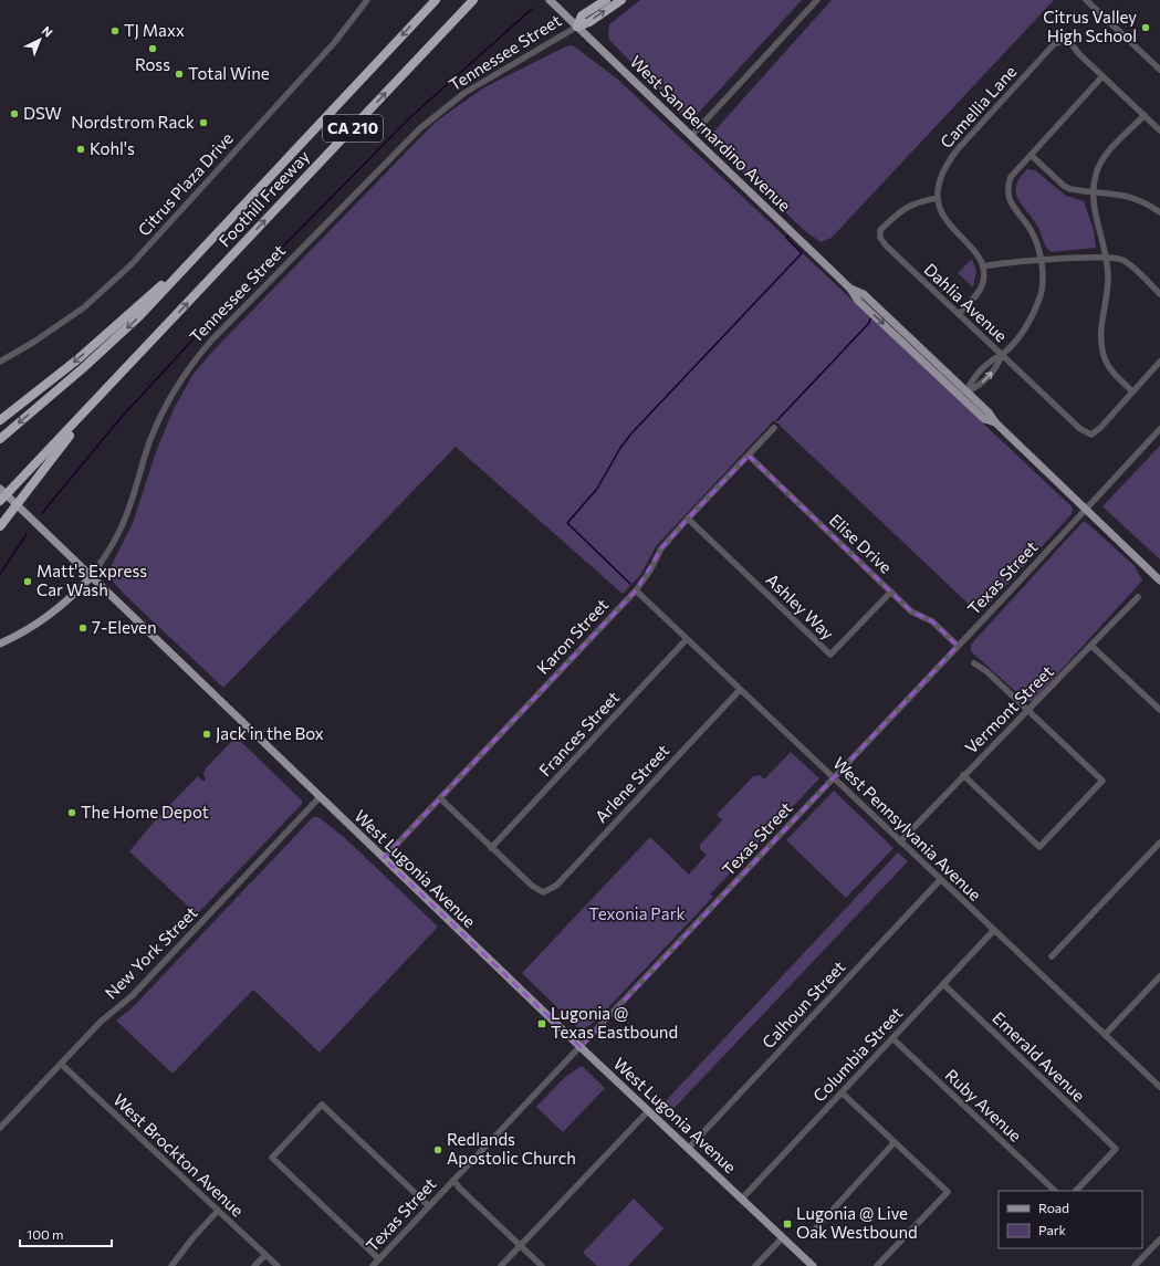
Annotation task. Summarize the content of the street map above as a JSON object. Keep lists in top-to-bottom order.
{
  "streets": {
    "highway": ["CA 210", "Foothill Freeway"],
    "main road": ["Tennessee Street", "West San Bernardino Avenue", "West Lugonia Avenue"],
    "street": [
      "Camellia Lane",
      "Citrus Plaza Drive",
      "Dahlia Avenue",
      "Elise Drive",
      "Texas Street",
      "Ashley Way",
      "Karon Street",
      "Vermont Street",
      "Frances Street",
      "Arlene Street",
      "West Pennsylvania Avenue",
      "New York Street",
      "Calhoun Street",
      "Columbia Street",
      "Emerald Avenue",
      "Ruby Avenue",
      "West Brockton Avenue"
    ]
  },
  "crossings": [
    ["Tennessee Street", "West San Bernardino Avenue"],
    ["Tennessee Street", "West Lugonia Avenue"],
    ["Camellia Lane", "Dahlia Avenue"],
    ["West San Bernardino Avenue", "Texas Street"],
    ["Elise Drive", "Texas Street"],
    ["Elise Drive", "Ashley Way"],
    ["Elise Drive", "Karon Street"],
    ["Texas Street", "West Pennsylvania Avenue"],
    ["Texas Street", "West Lugonia Avenue"],
    ["Ashley Way", "Karon Street"],
    ["Karon Street", "West Pennsylvania Avenue"],
    ["Karon Street", "West Lugonia Avenue"],
    ["Vermont Street", "West Pennsylvania Avenue"],
    ["Frances Street", "Arlene Street"],
    ["Frances Street", "West Pennsylvania Avenue"],
    ["Arlene Street", "West Pennsylvania Avenue"],
    ["West Pennsylvania Avenue", "Calhoun Street"],
    ["West Pennsylvania Avenue", "Columbia Street"],
    ["West Lugonia Avenue", "New York Street"],
    ["West Lugonia Avenue", "Calhoun Street"],
    ["West Lugonia Avenue", "Columbia Street"],
    ["New York Street", "West Brockton Avenue"],
    ["Columbia Street", "Emerald Avenue"],
    ["Columbia Street", "Ruby Avenue"]
  ],
  "parks": ["Texonia Park"],
  "places": {
    "other": [
      "Citrus Valley High School",
      "TJ Maxx",
      "Ross",
      "Total Wine",
      "DSW",
      "Nordstrom Rack",
      "Kohl's",
      "Matt's Express Car Wash",
      "7-Eleven",
      "Jack in the Box",
      "The Home Depot",
      "Redlands Apostolic Church"
    ],
    "transit": ["Lugonia @ Texas Eastbound", "Lugonia @ Live Oak Westbound"]
  },
  "legend": ["Road", "Park"],
  "scale_bar": "100 m",
  "north": "top right"
}
